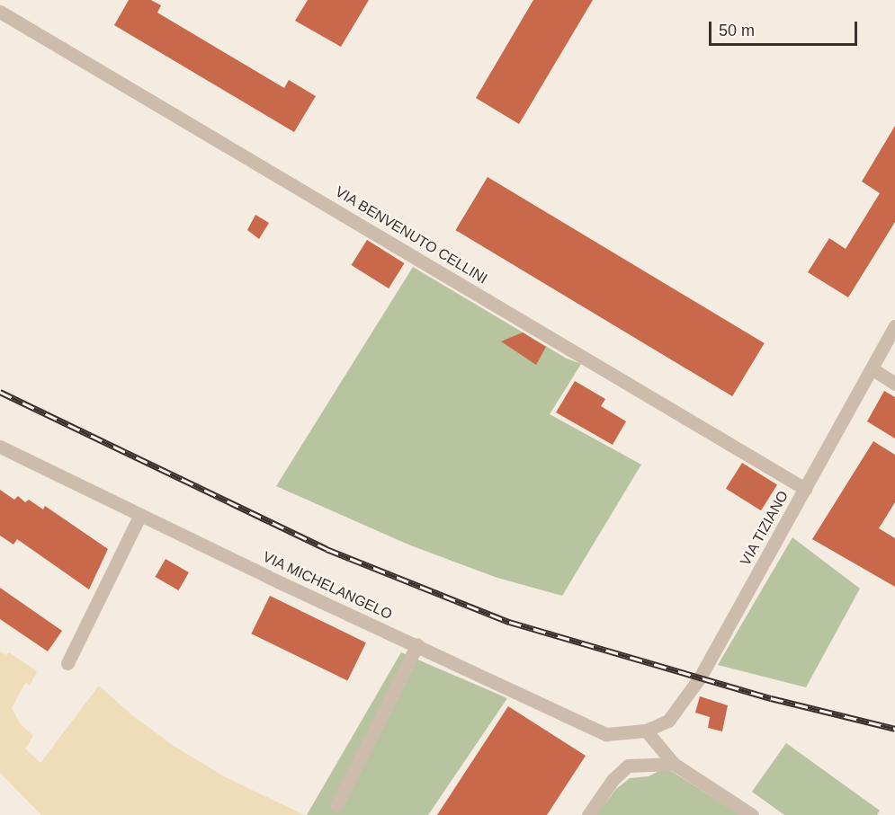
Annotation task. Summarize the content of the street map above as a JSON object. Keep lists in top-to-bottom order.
{
  "streets": {
    "street": ["VIA BENVENUTO CELLINI", "VIA TIZIANO", "VIA MICHELANGELO"]
  },
  "crossings": [
    ["VIA BENVENUTO CELLINI", "VIA TIZIANO"],
    ["VIA TIZIANO", "VIA MICHELANGELO"]
  ],
  "scale_bar": "50 m"
}
